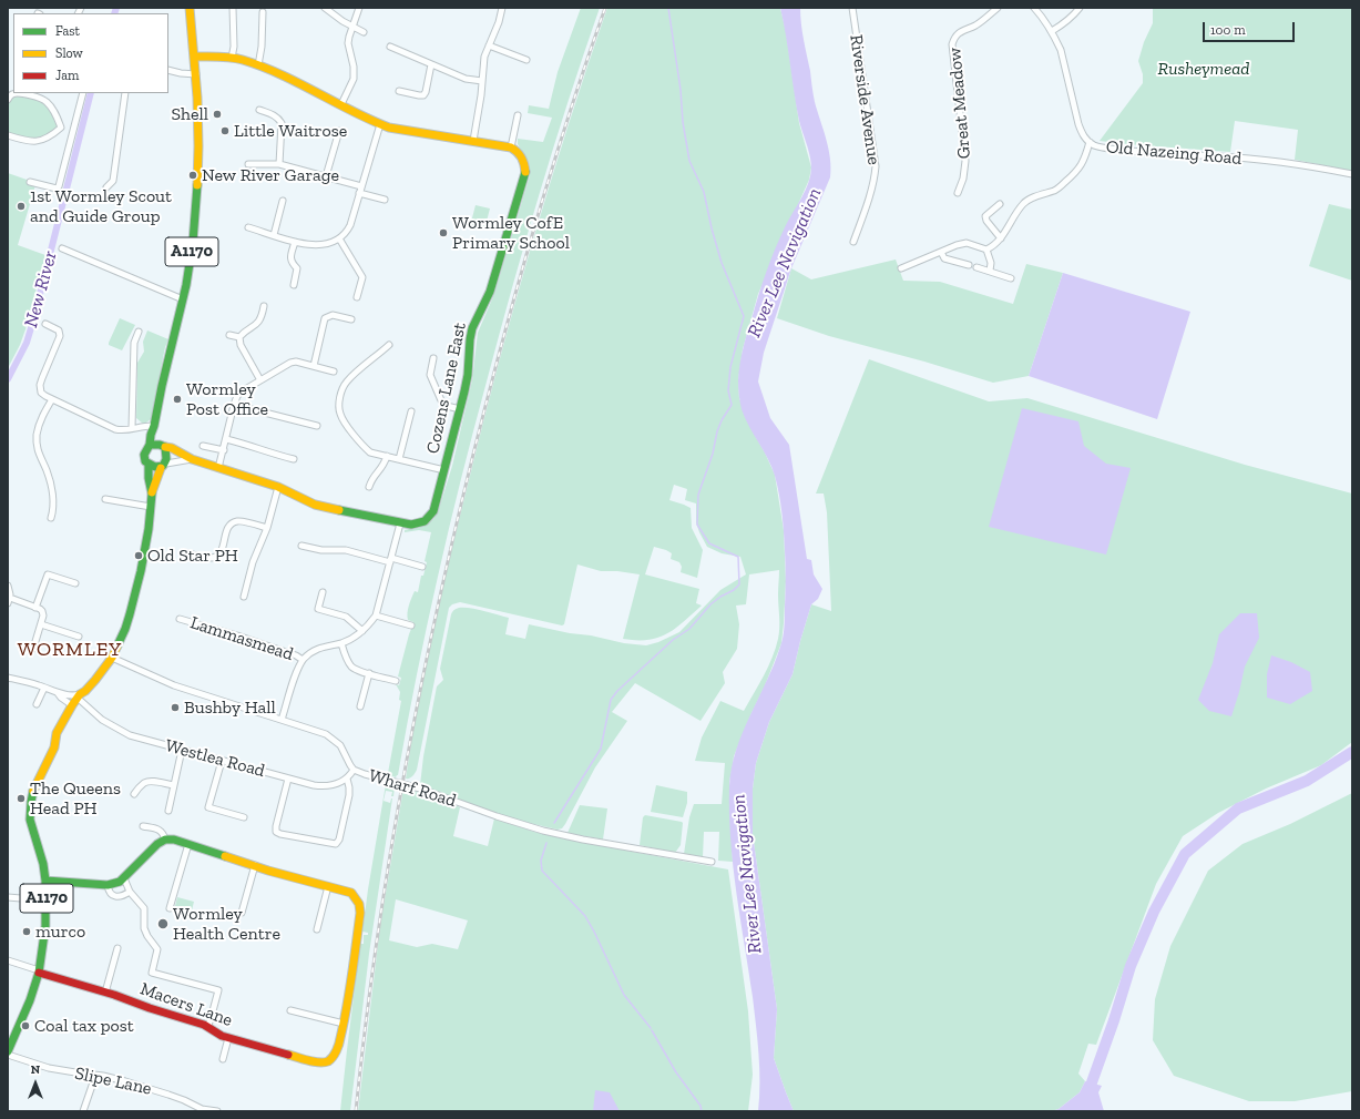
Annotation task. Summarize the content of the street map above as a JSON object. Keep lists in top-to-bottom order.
{
  "streets": {
    "street": [
      "Riverside Avenue",
      "Great Meadow",
      "Old Nazeing Road",
      "A1170",
      "Cozens Lane East",
      "Lammasmead",
      "Westlea Road",
      "Wharf Road",
      "Macers Lane",
      "Slipe Lane"
    ]
  },
  "crossings": [
    ["A1170", "Cozens Lane East"],
    ["A1170", "Westlea Road"],
    ["A1170", "Wharf Road"],
    ["A1170", "Macers Lane"],
    ["Cozens Lane East", "Lammasmead"],
    ["Lammasmead", "Wharf Road"]
  ],
  "districts": ["WORMLEY"],
  "water": ["River Lee Navigation", "New River"],
  "parks": ["Rusheymead"],
  "places": [
    "Shell",
    "Little Waitrose",
    "New River Garage",
    "1st Wormley Scout and Guide Group",
    "Wormley CofE Primary School",
    "Wormley Post Office",
    "Old Star PH",
    "Bushby Hall",
    "The Queens Head PH",
    "Wormley Health Centre",
    "murco",
    "Coal tax post"
  ],
  "legend": ["Fast", "Slow", "Jam"],
  "scale_bar": "100 m",
  "north": "top"
}
